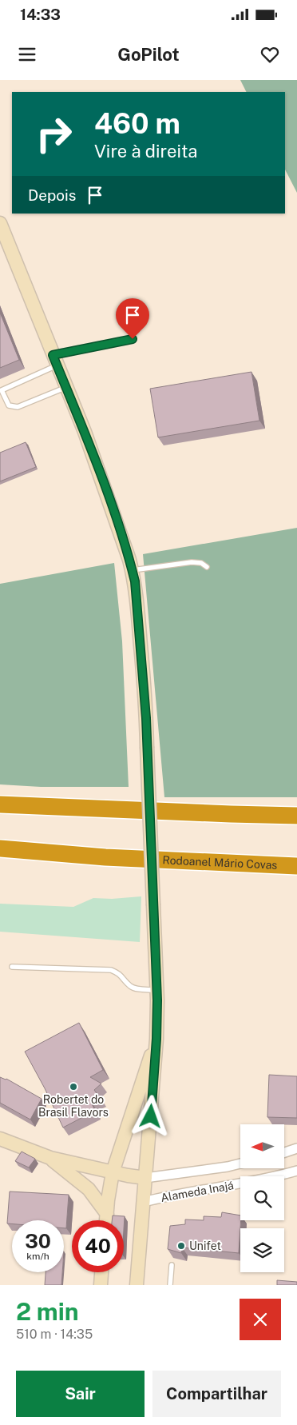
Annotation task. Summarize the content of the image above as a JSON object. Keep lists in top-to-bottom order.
{
  "streets": {
    "highway": ["Rodoanel Mário Covas"],
    "street": ["Alameda Inajá"]
  },
  "places": ["Robertet do Brasil Flavors", "Unifet"],
  "north": "left",
  "page": {
    "status": "14:33",
    "header": "GoPilot",
    "turn": ["460 m", "Vire à direita"],
    "then": "Depois",
    "speed": "30 km/h",
    "limit": "40",
    "heading": ["2 min", "510 m · 14:35"],
    "buttons": ["Sair", "Compartilhar"]
  }
}
